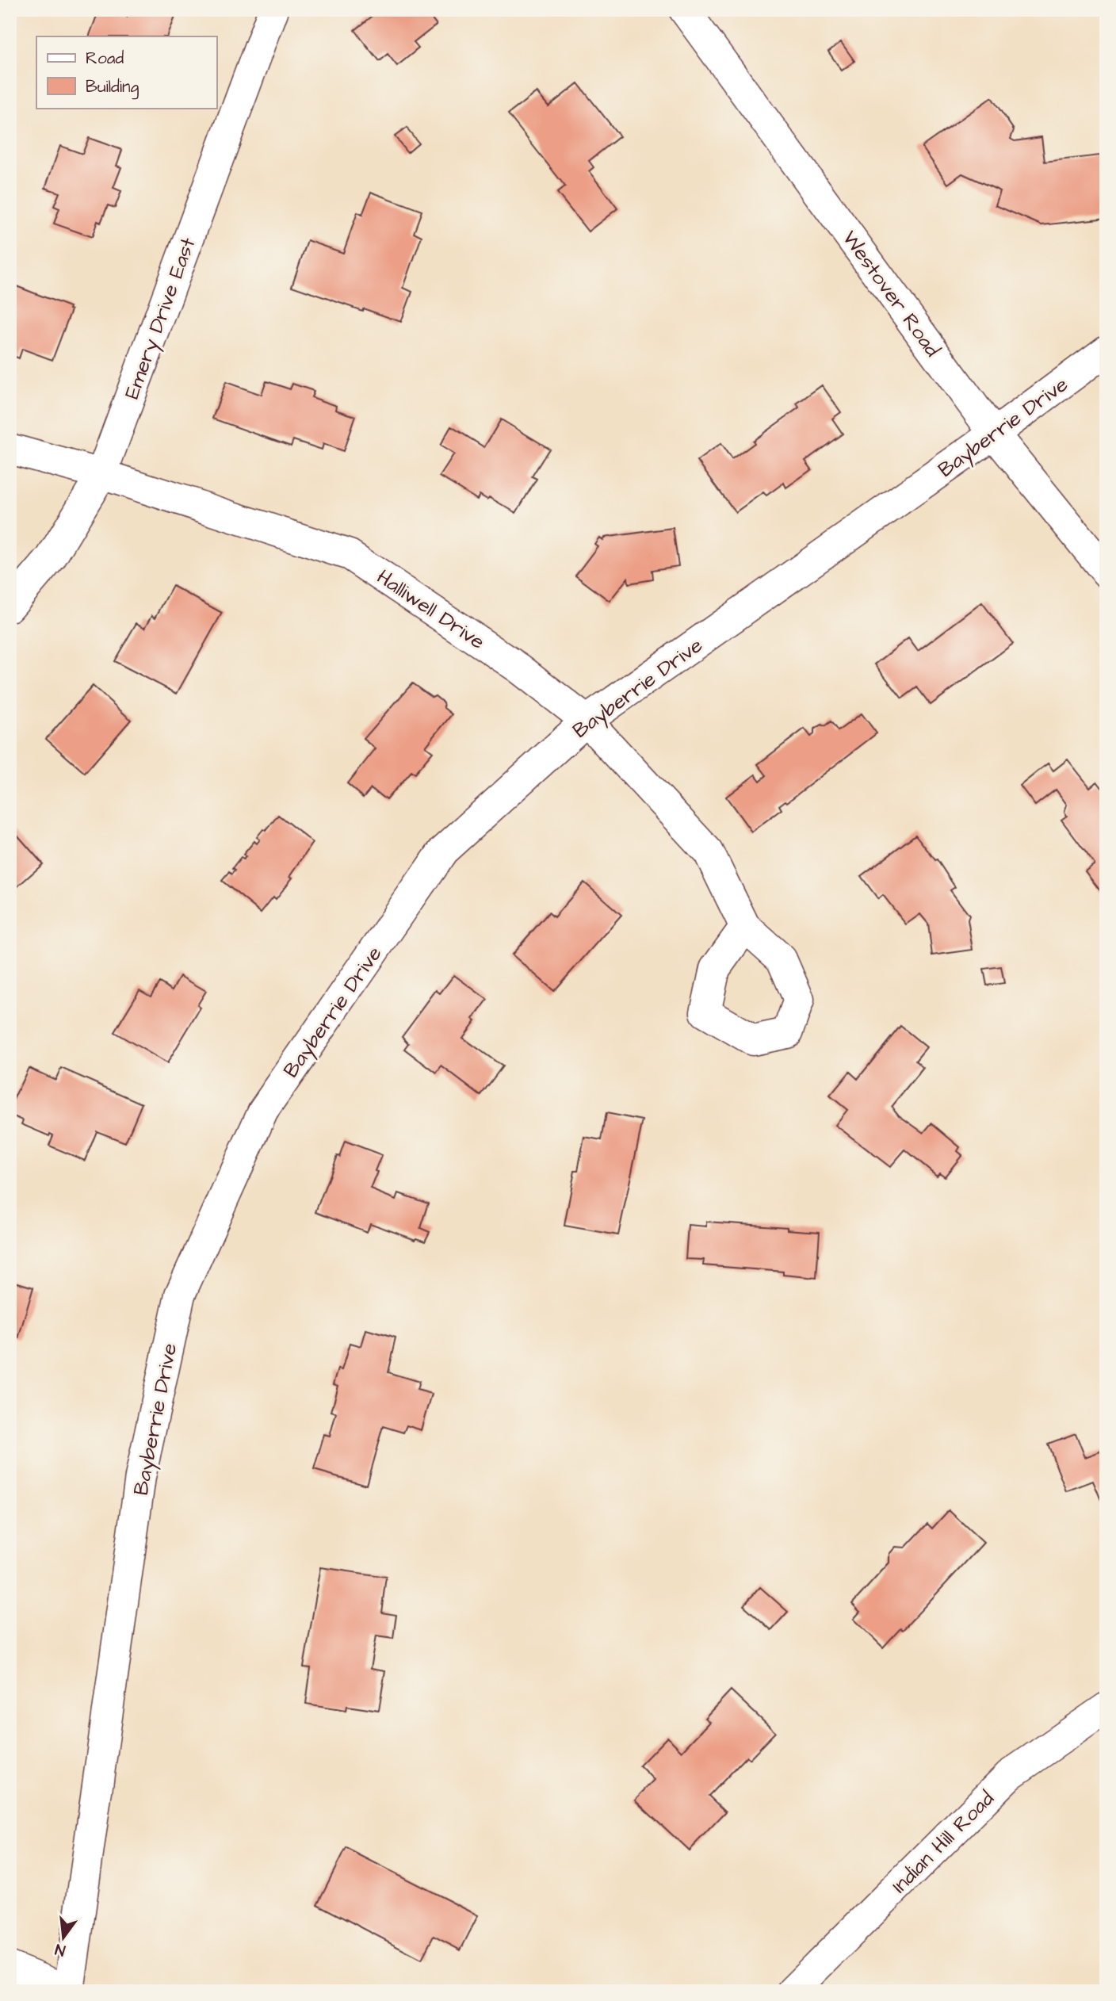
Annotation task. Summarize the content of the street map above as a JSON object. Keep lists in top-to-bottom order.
{
  "streets": {
    "street": [
      "Westover Road",
      "Emery Drive East",
      "Bayberrie Drive",
      "Halliwell Drive",
      "Indian Hill Road"
    ]
  },
  "crossings": [
    ["Westover Road", "Bayberrie Drive"],
    ["Emery Drive East", "Halliwell Drive"],
    ["Bayberrie Drive", "Halliwell Drive"]
  ],
  "legend": ["Road", "Building"],
  "north": "bottom"
}
